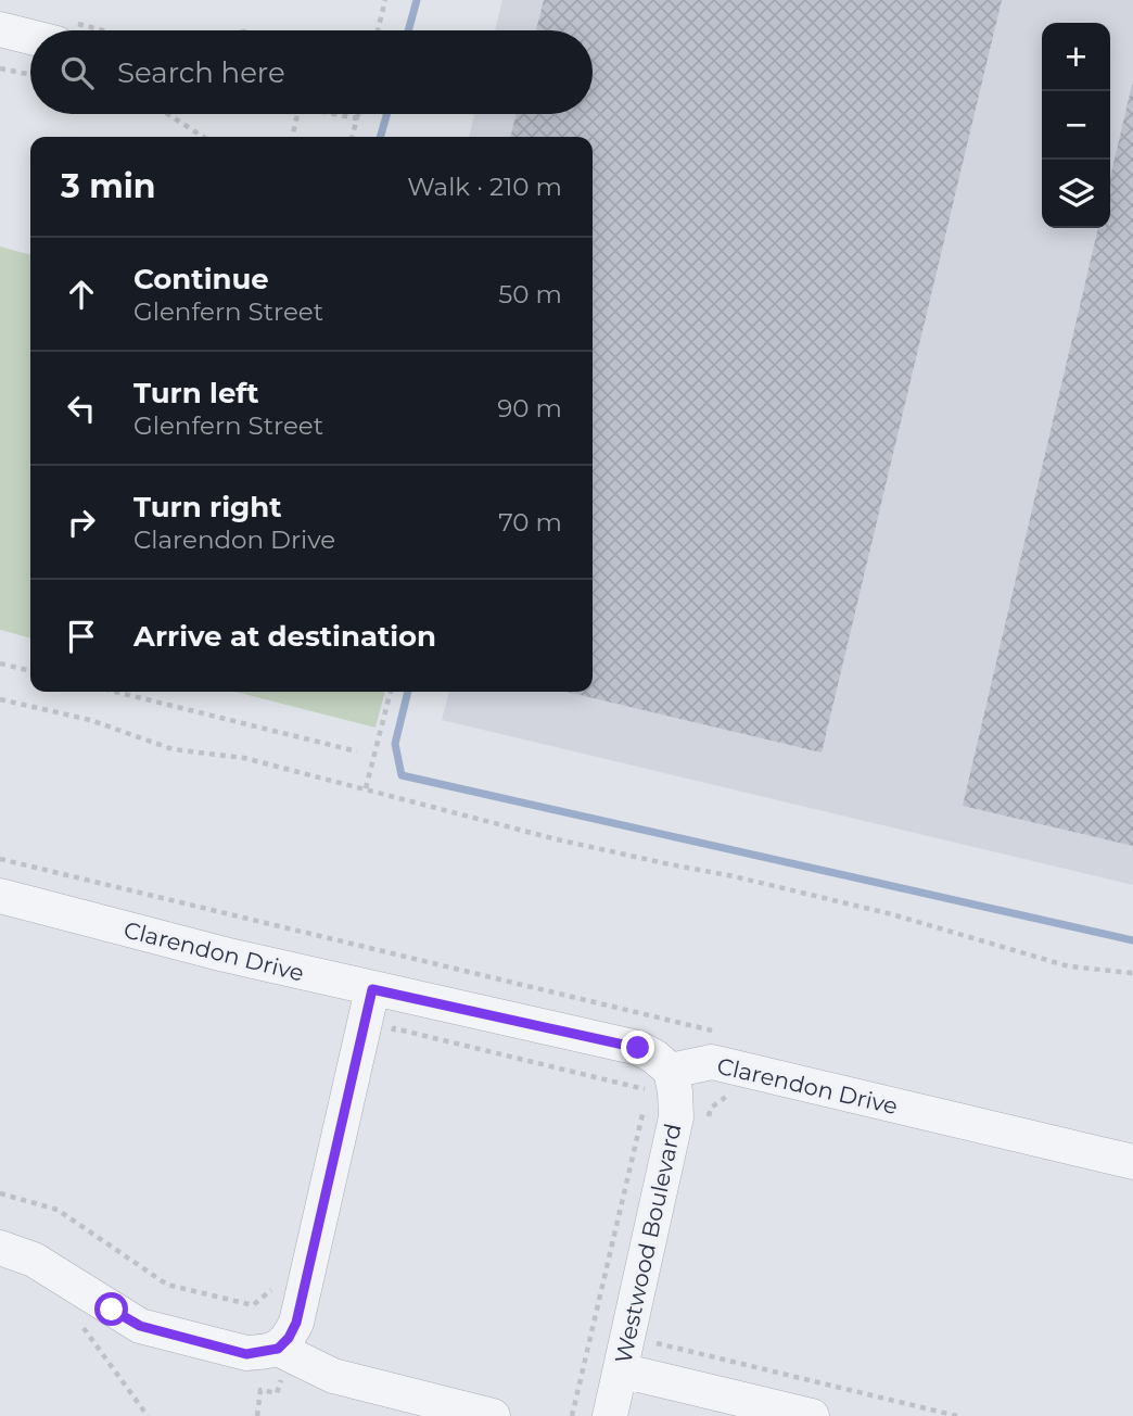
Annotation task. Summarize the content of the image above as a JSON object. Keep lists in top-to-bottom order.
{
  "streets": {
    "street": ["Clarendon Drive", "Westwood Boulevard"]
  },
  "crossings": [
    ["Clarendon Drive", "Westwood Boulevard"]
  ],
  "page": {
    "map_buttons": ["+", "−"],
    "search": "Search here",
    "heading": ["3 min", "Walk · 210 m"],
    "list": [
      ["Continue", "Glenfern Street", "50 m"],
      ["Turn left", "Glenfern Street", "90 m"],
      ["Turn right", "Clarendon Drive", "70 m"],
      "Arrive at destination"
    ]
  }
}
